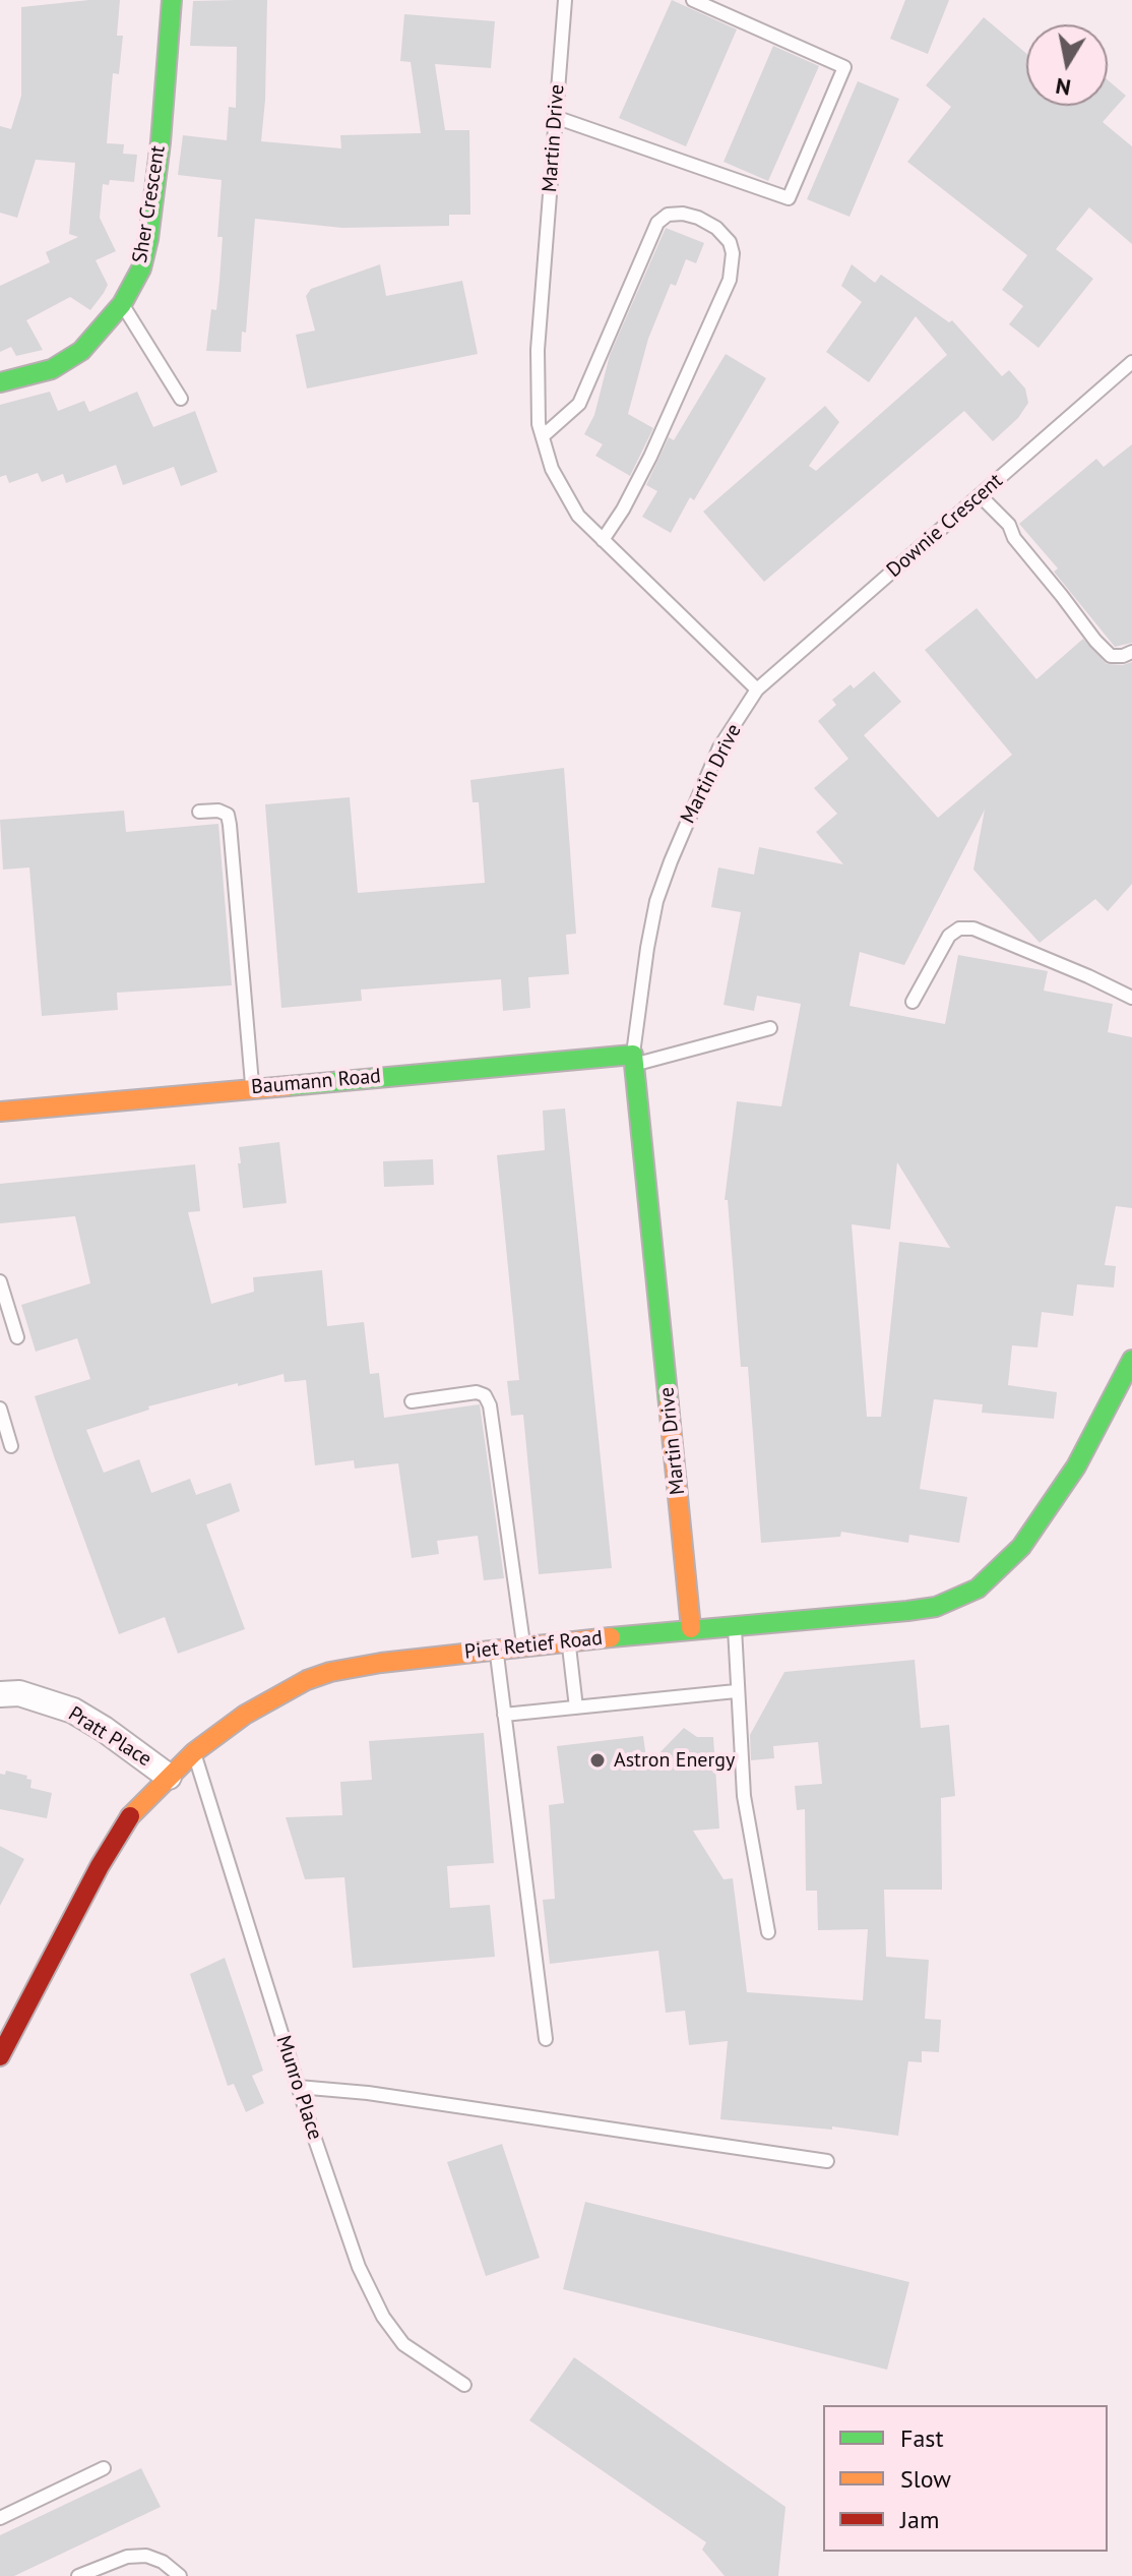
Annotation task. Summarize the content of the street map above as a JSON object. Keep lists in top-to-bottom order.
{
  "streets": {
    "street": [
      "Martin Drive",
      "Sher Crescent",
      "Baumann Road",
      "Piet Retief Road",
      "Pratt Place"
    ],
    "lane": ["Downie Crescent", "Munro Place"]
  },
  "crossings": [
    ["Martin Drive", "Downie Crescent"],
    ["Martin Drive", "Baumann Road"],
    ["Martin Drive", "Piet Retief Road"],
    ["Piet Retief Road", "Pratt Place"],
    ["Piet Retief Road", "Munro Place"]
  ],
  "places": ["Astron Energy"],
  "legend": ["Fast", "Slow", "Jam"],
  "north": "bottom"
}
